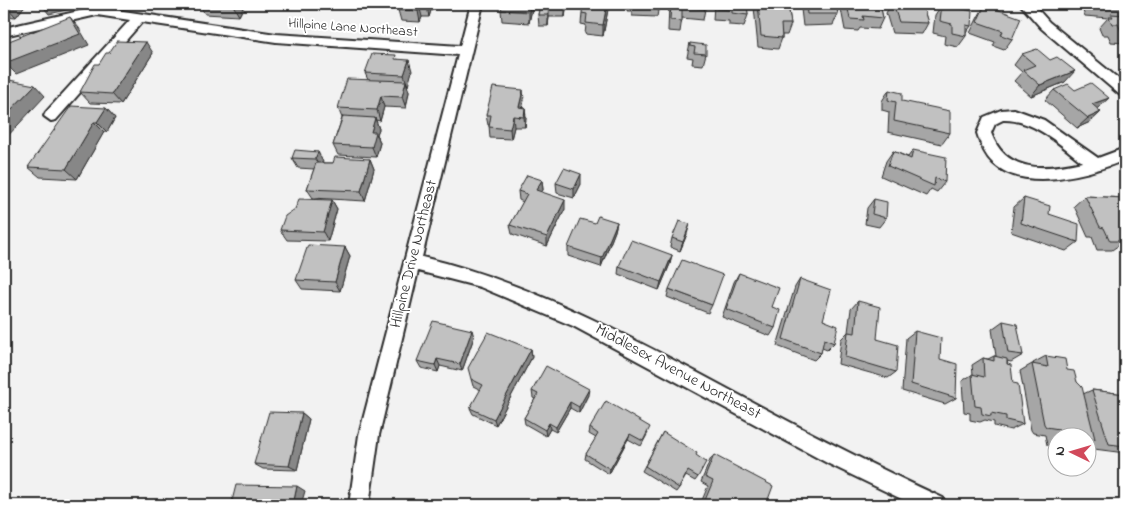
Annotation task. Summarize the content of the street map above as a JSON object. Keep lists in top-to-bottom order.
{
  "streets": {
    "street": ["Hillpine Lane Northeast", "Hillpine Drive Northeast", "Middlesex Avenue Northeast"]
  },
  "crossings": [
    ["Hillpine Lane Northeast", "Hillpine Drive Northeast"],
    ["Hillpine Drive Northeast", "Middlesex Avenue Northeast"]
  ],
  "north": "left"
}
